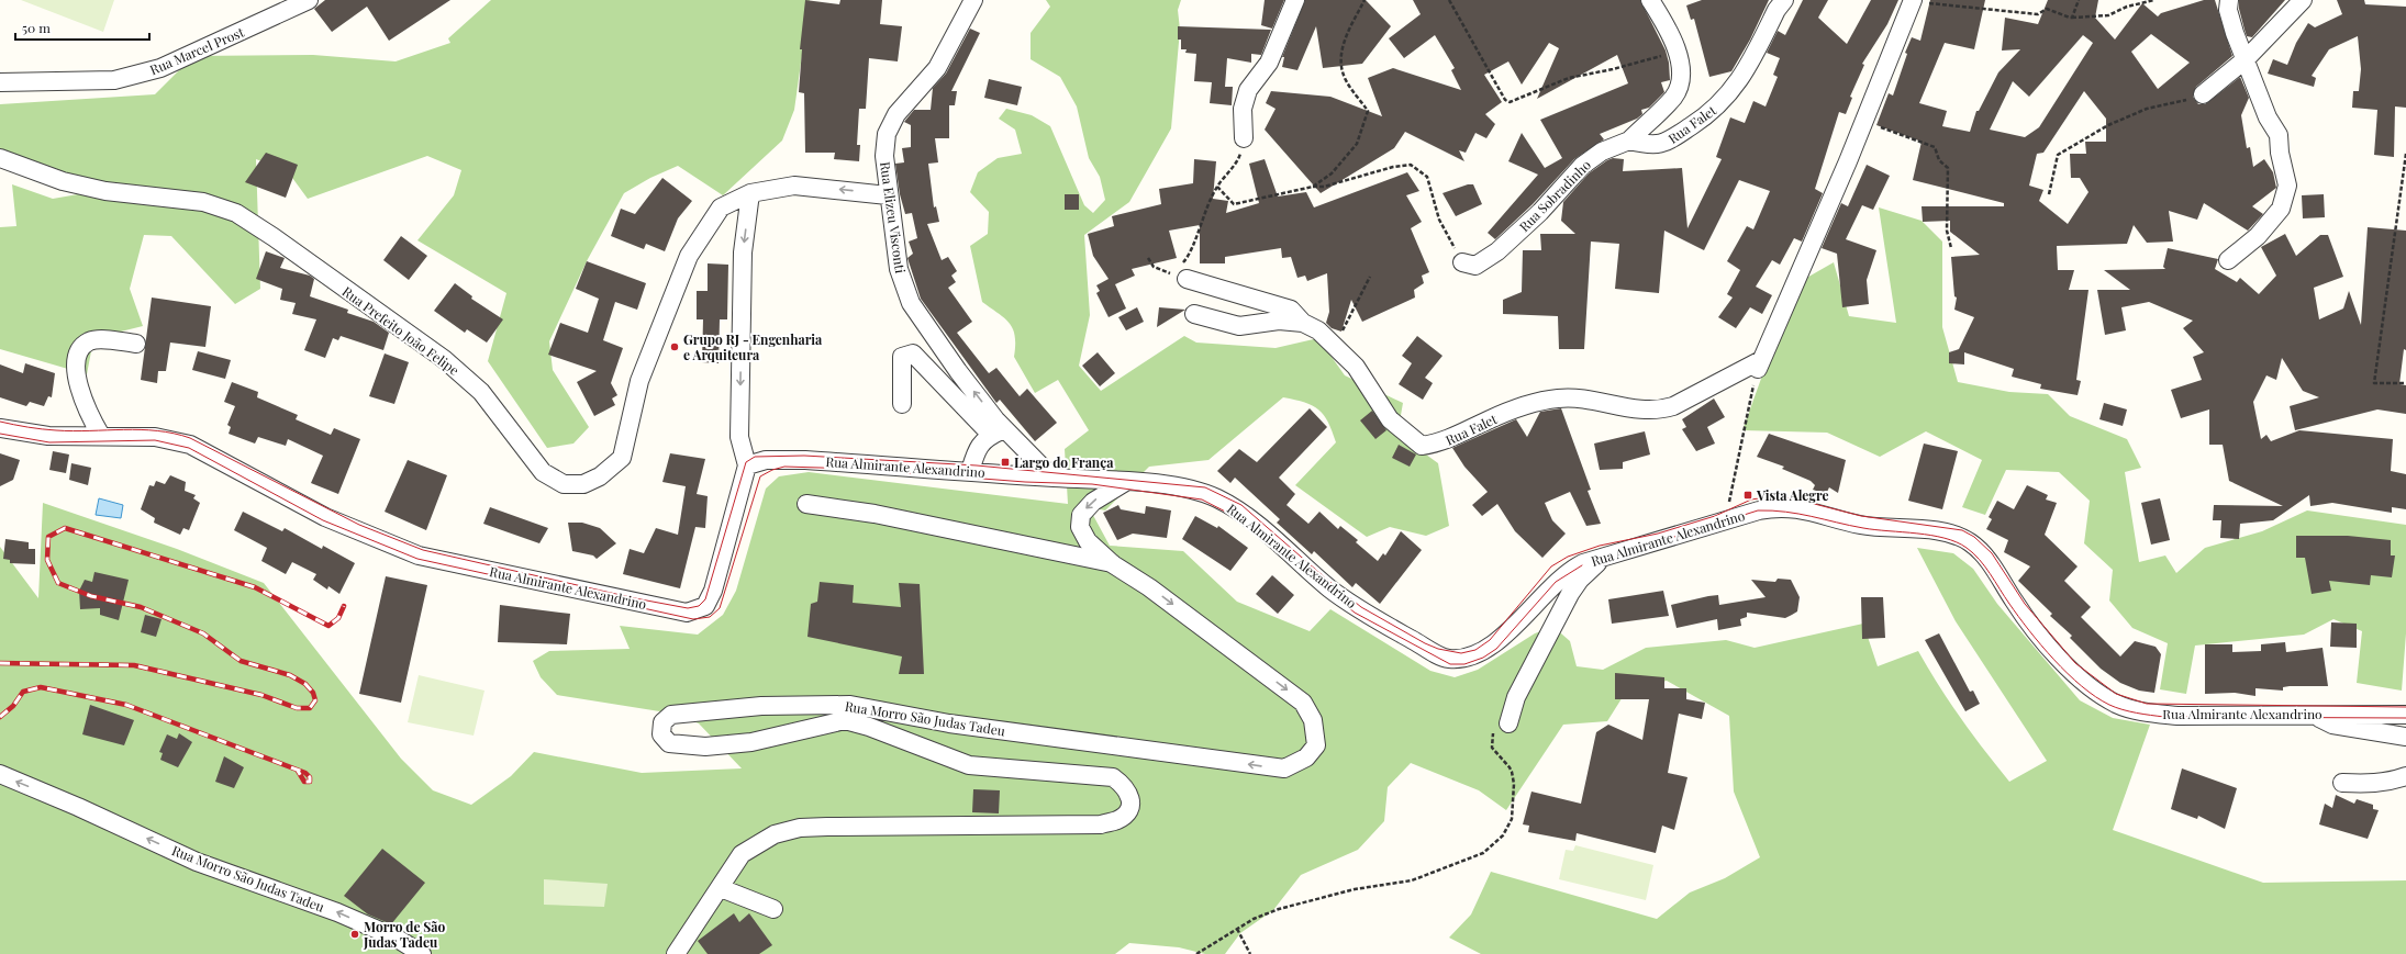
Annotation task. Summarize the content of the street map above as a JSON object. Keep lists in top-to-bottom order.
{
  "streets": {
    "street": [
      "Rua Marcel Prost",
      "Rua Falet",
      "Rua Sobradinho",
      "Rua Elizeu Visconti",
      "Rua Prefeito João Felipe",
      "Rua Almirante Alexandrino",
      "Rua Morro São Judas Tadeu"
    ]
  },
  "crossings": [
    ["Rua Falet", "Rua Sobradinho"],
    ["Rua Elizeu Visconti", "Rua Prefeito João Felipe"],
    ["Rua Almirante Alexandrino", "Rua Morro São Judas Tadeu"]
  ],
  "one_way": ["Rua Elizeu Visconti"],
  "places": {
    "other": ["Grupo RJ - Engenharia e Arquiteura", "Morro de São Judas Tadeu"],
    "transit": ["Largo do França", "Vista Alegre"]
  },
  "scale_bar": "50 m"
}
